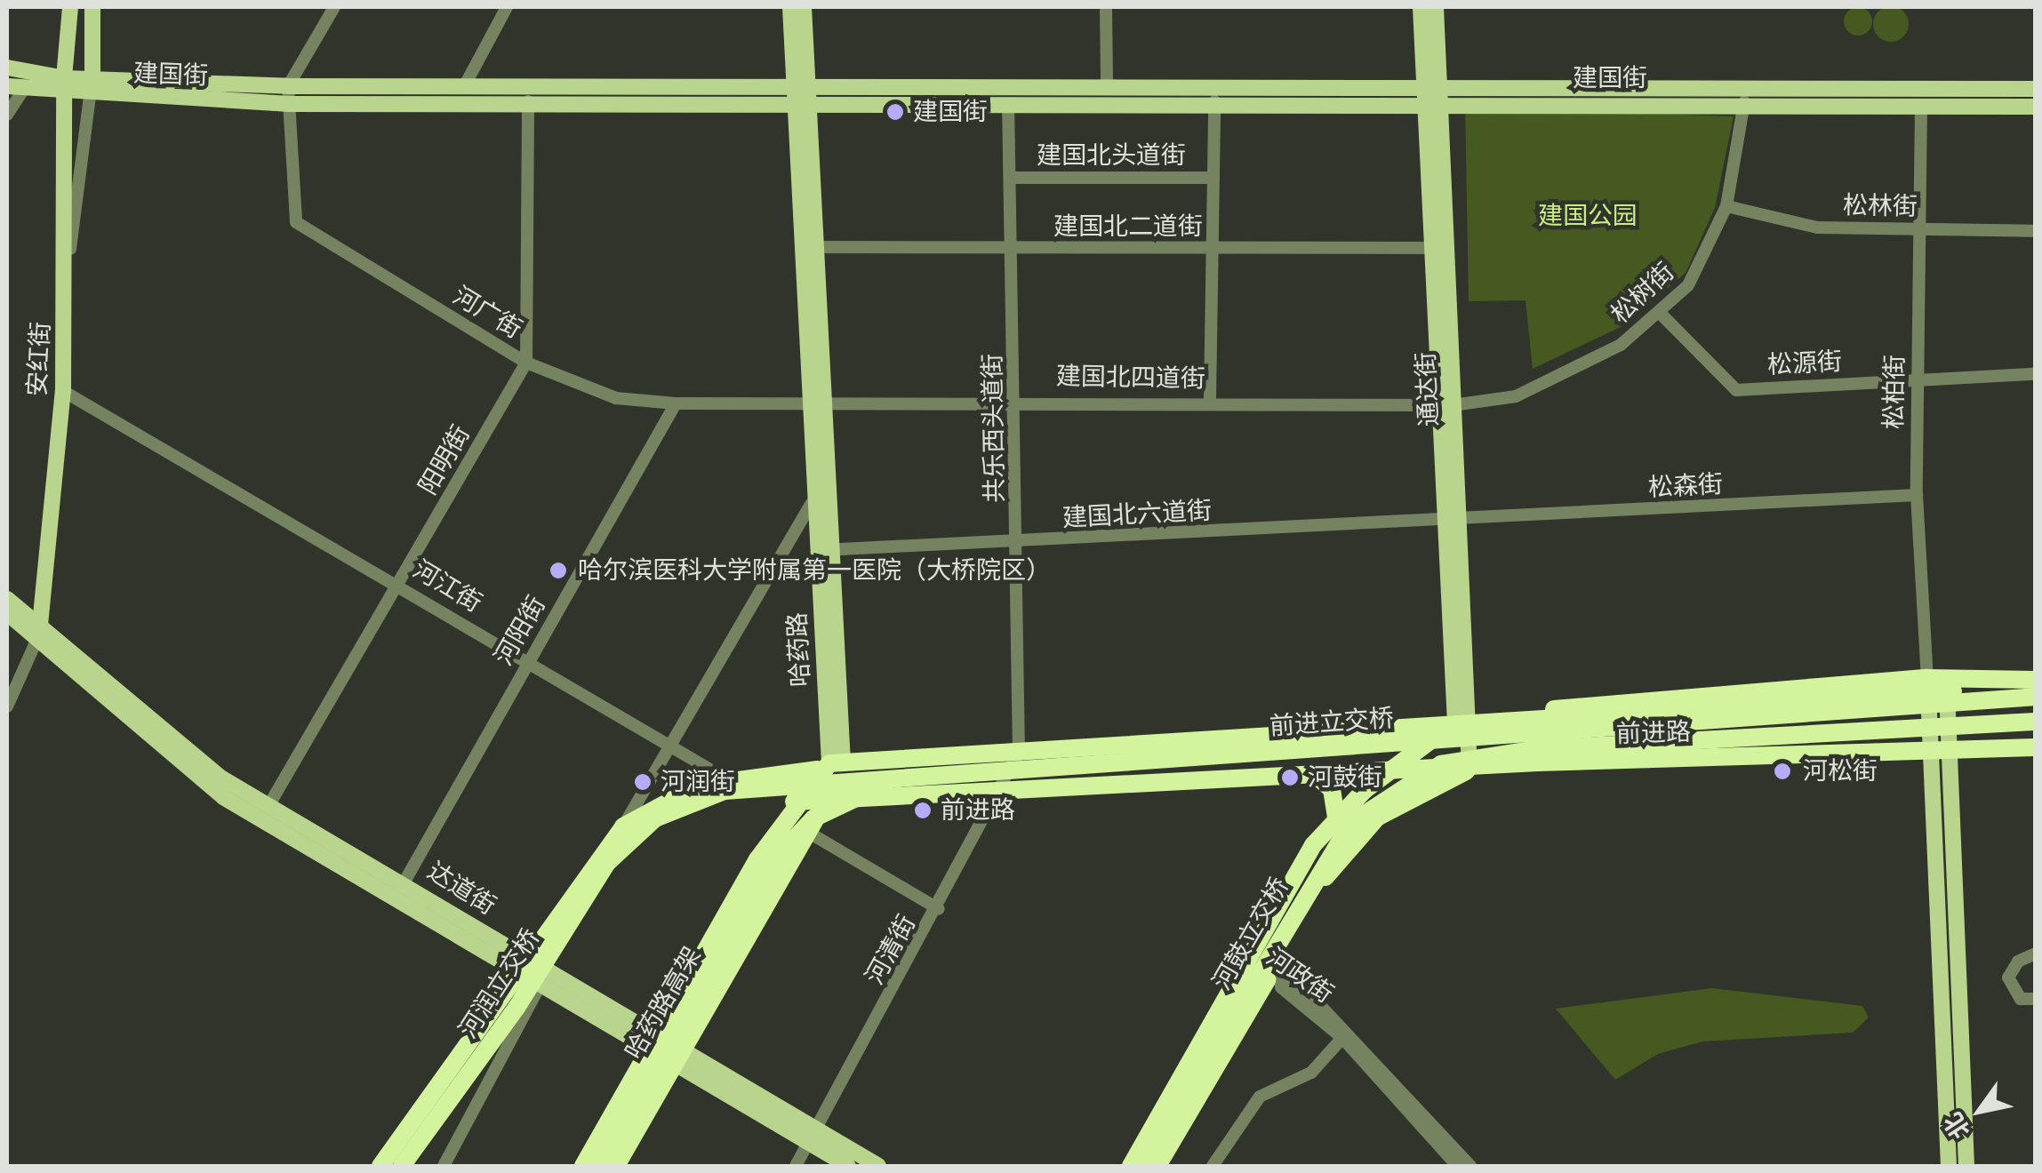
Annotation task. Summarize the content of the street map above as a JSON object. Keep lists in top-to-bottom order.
{
  "streets": {
    "highway": [
      "哈药路",
      "前进立交桥",
      "前进路",
      "河鼓立交桥",
      "河润立交桥",
      "哈药路高架"
    ],
    "main road": [
      "建国街",
      "安红街",
      "通达街",
      "达道街"
    ],
    "street": [
      "建国北头道街",
      "松林街",
      "建国北二道街",
      "松树街",
      "河广街",
      "松源街",
      "建国北四道街",
      "松柏街",
      "共乐西头道街",
      "阳明街",
      "松森街",
      "建国北六道街",
      "河江街",
      "河阳街",
      "河清街",
      "河政街"
    ]
  },
  "crossings": [
    ["建国街", "松树街"],
    ["建国街", "河广街"],
    ["建国街", "安红街"],
    ["建国街", "通达街"],
    ["建国街", "松柏街"],
    ["建国街", "共乐西头道街"],
    ["建国街", "阳明街"],
    ["建国街", "哈药路"],
    ["建国北头道街", "共乐西头道街"],
    ["松林街", "松树街"],
    ["松林街", "松柏街"],
    ["建国北二道街", "通达街"],
    ["建国北二道街", "共乐西头道街"],
    ["建国北二道街", "哈药路"],
    ["松树街", "松源街"],
    ["松树街", "建国北四道街"],
    ["松树街", "通达街"],
    ["河广街", "建国北四道街"],
    ["河广街", "阳明街"],
    ["河广街", "河阳街"],
    ["河广街", "哈药路"],
    ["安红街", "河江街"],
    ["安红街", "达道街"],
    ["松源街", "松柏街"],
    ["建国北四道街", "通达街"],
    ["建国北四道街", "共乐西头道街"],
    ["建国北四道街", "哈药路"],
    ["通达街", "松森街"],
    ["通达街", "建国北六道街"],
    ["通达街", "前进路"],
    ["松柏街", "松森街"],
    ["松柏街", "前进路"],
    ["共乐西头道街", "建国北六道街"],
    ["共乐西头道街", "前进路"],
    ["共乐西头道街", "河清街"],
    ["阳明街", "河江街"],
    ["阳明街", "达道街"],
    ["松森街", "建国北六道街"],
    ["建国北六道街", "哈药路"],
    ["河江街", "河阳街"],
    ["河阳街", "达道街"],
    ["哈药路", "前进路"],
    ["哈药路", "达道街"],
    ["前进立交桥", "前进路"],
    ["前进立交桥", "河润立交桥"],
    ["前进立交桥", "哈药路高架"],
    ["前进路", "河清街"],
    ["达道街", "河清街"]
  ],
  "parks": ["建国公园"],
  "places": [
    "建国街",
    "哈尔滨医科大学附属第一医院（大桥院区）",
    "河松街",
    "河鼓街",
    "河润街",
    "前进路"
  ],
  "north": "bottom left"
}
